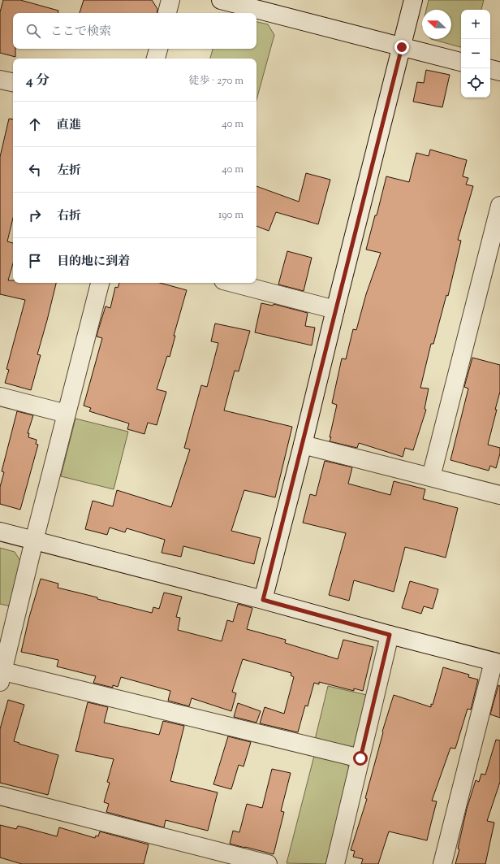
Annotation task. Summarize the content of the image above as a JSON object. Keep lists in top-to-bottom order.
{
  "north": "left",
  "page": {
    "map_buttons": ["+", "−"],
    "search": "ここで検索",
    "heading": ["4 分", "徒歩 · 270 m"],
    "list": [
      ["直進", "40 m"],
      ["左折", "40 m"],
      ["右折", "190 m"],
      "目的地に到着"
    ]
  }
}
